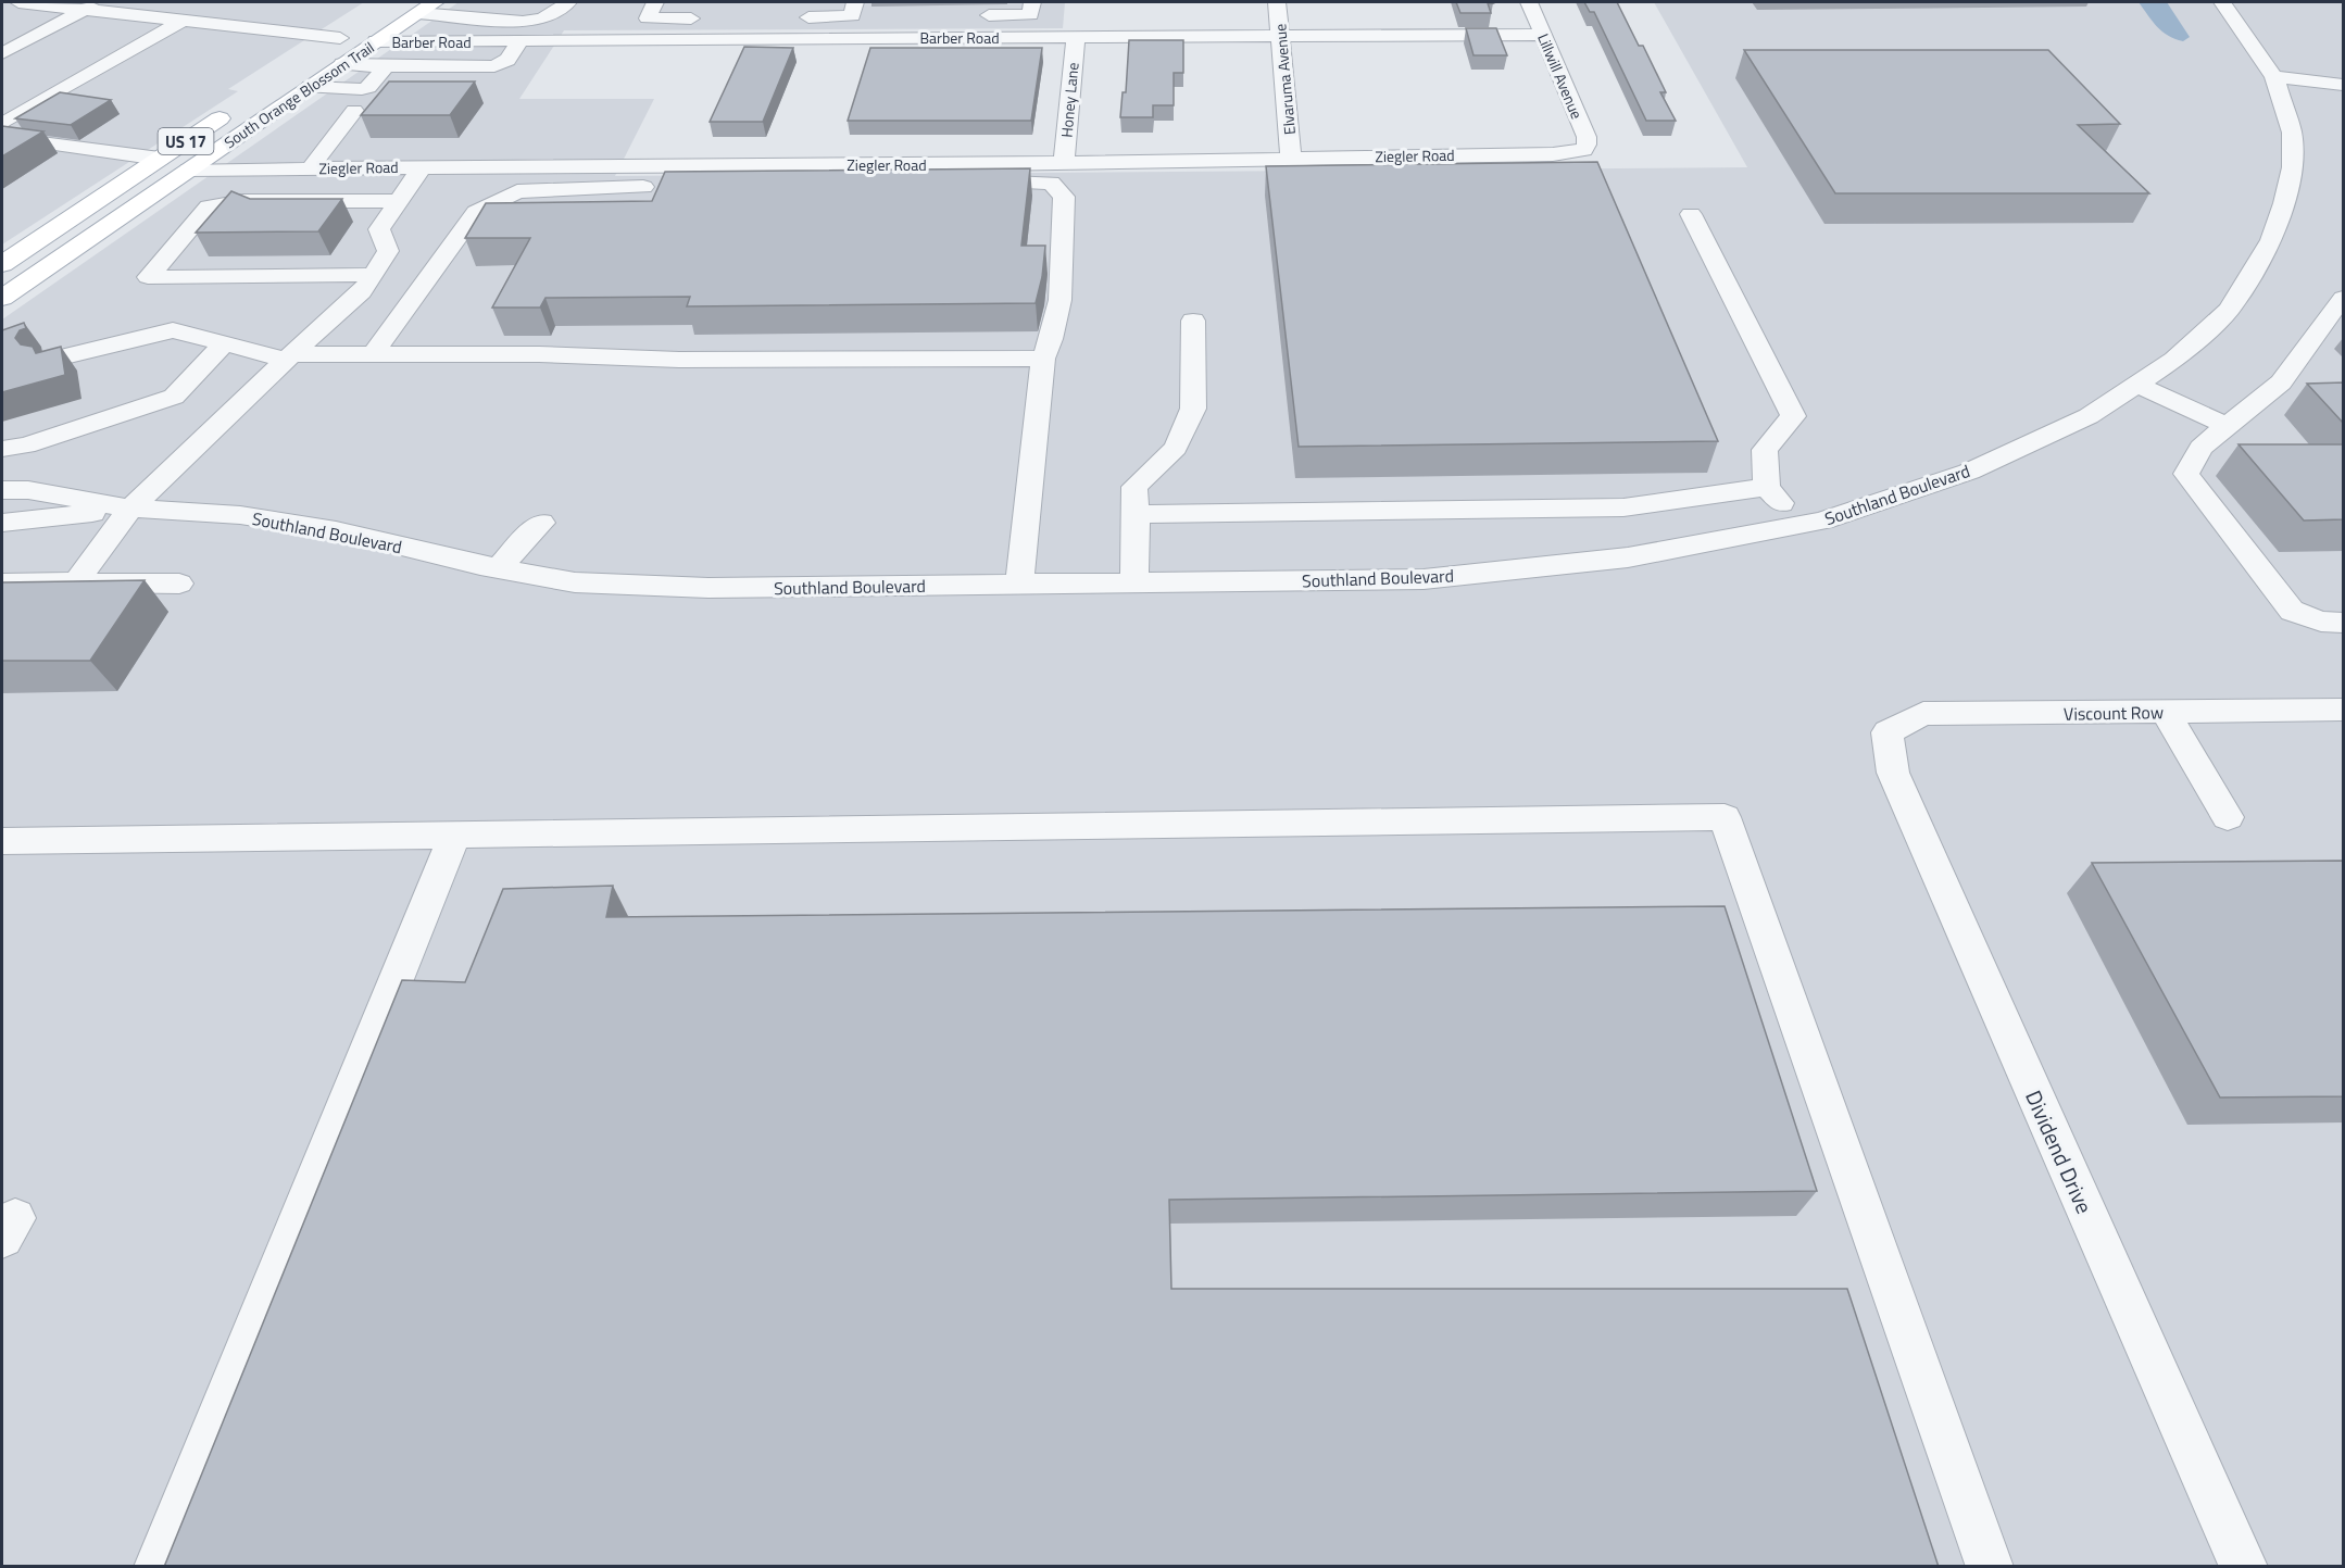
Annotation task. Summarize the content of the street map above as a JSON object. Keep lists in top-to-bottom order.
{
  "streets": {
    "main road": ["South Orange Blossom Trail", "US 17"],
    "street": [
      "Barber Road",
      "Lillwill Avenue",
      "Elvaruma Avenue",
      "Honey Lane",
      "Ziegler Road",
      "Southland Boulevard",
      "Viscount Row",
      "Dividend Drive"
    ]
  },
  "crossings": [
    ["Barber Road", "Lillwill Avenue"],
    ["Barber Road", "Elvaruma Avenue"],
    ["Barber Road", "South Orange Blossom Trail"],
    ["Barber Road", "Honey Lane"],
    ["Lillwill Avenue", "Ziegler Road"],
    ["Elvaruma Avenue", "Ziegler Road"],
    ["South Orange Blossom Trail", "Ziegler Road"],
    ["Honey Lane", "Ziegler Road"],
    ["Viscount Row", "Dividend Drive"]
  ]
}
